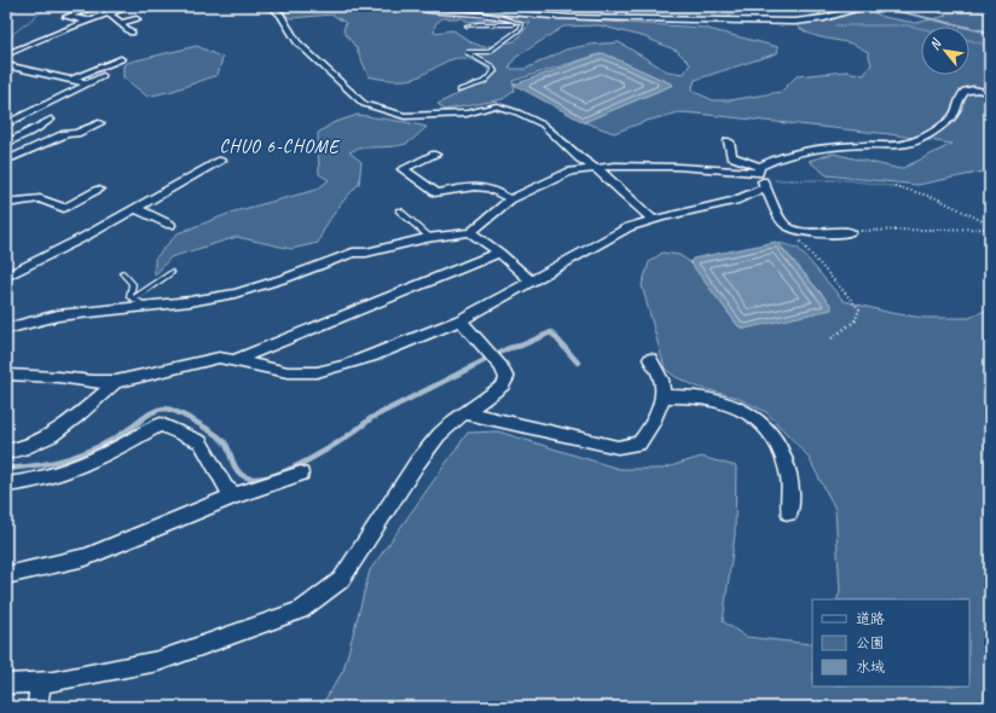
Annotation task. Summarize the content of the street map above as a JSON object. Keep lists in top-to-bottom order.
{
  "districts": ["CHUO 6-CHOME"],
  "legend": ["道路", "公園", "水域"],
  "north": "top left"
}
